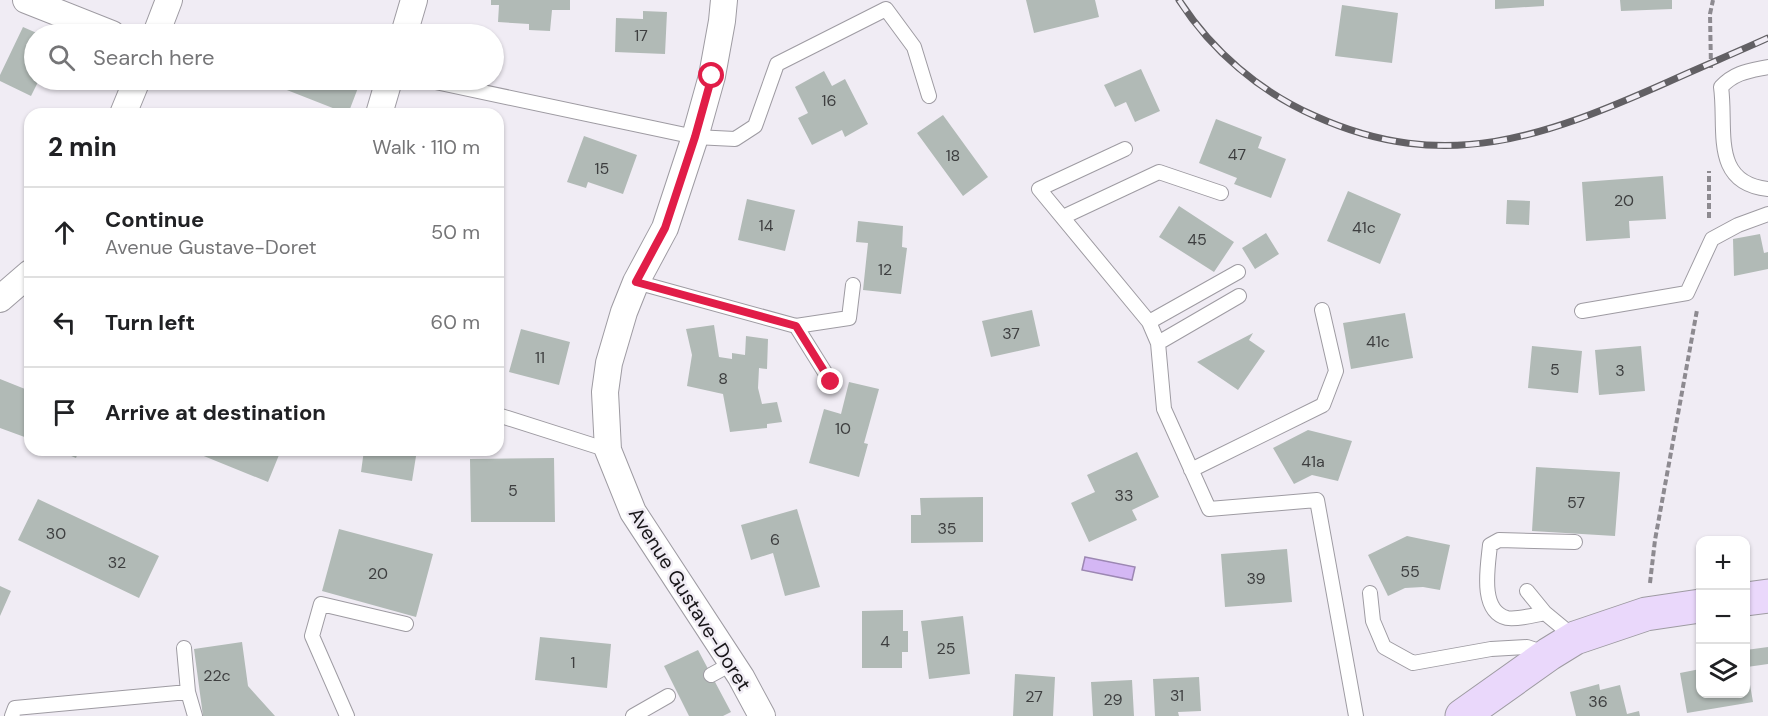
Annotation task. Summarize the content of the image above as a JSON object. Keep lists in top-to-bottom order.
{
  "streets": {
    "street": ["Avenue Gustave-Doret"]
  },
  "house_numbers": [
    "17",
    "16",
    "47",
    "18",
    "15",
    "20",
    "14",
    "41c",
    "45",
    "12",
    "37",
    "41c",
    "11",
    "5",
    "3",
    "8",
    "10",
    "41a",
    "5",
    "33",
    "57",
    "35",
    "30",
    "6",
    "32",
    "55",
    "20",
    "39",
    "4",
    "25",
    "1",
    "22c",
    "31",
    "27",
    "29",
    "36"
  ],
  "page": {
    "search": "Search here",
    "heading": ["2 min", "Walk · 110 m"],
    "list": [
      ["Continue", "Avenue Gustave-Doret", "50 m"],
      ["Turn left", "60 m"],
      "Arrive at destination"
    ],
    "map_buttons": ["+", "−"]
  }
}
